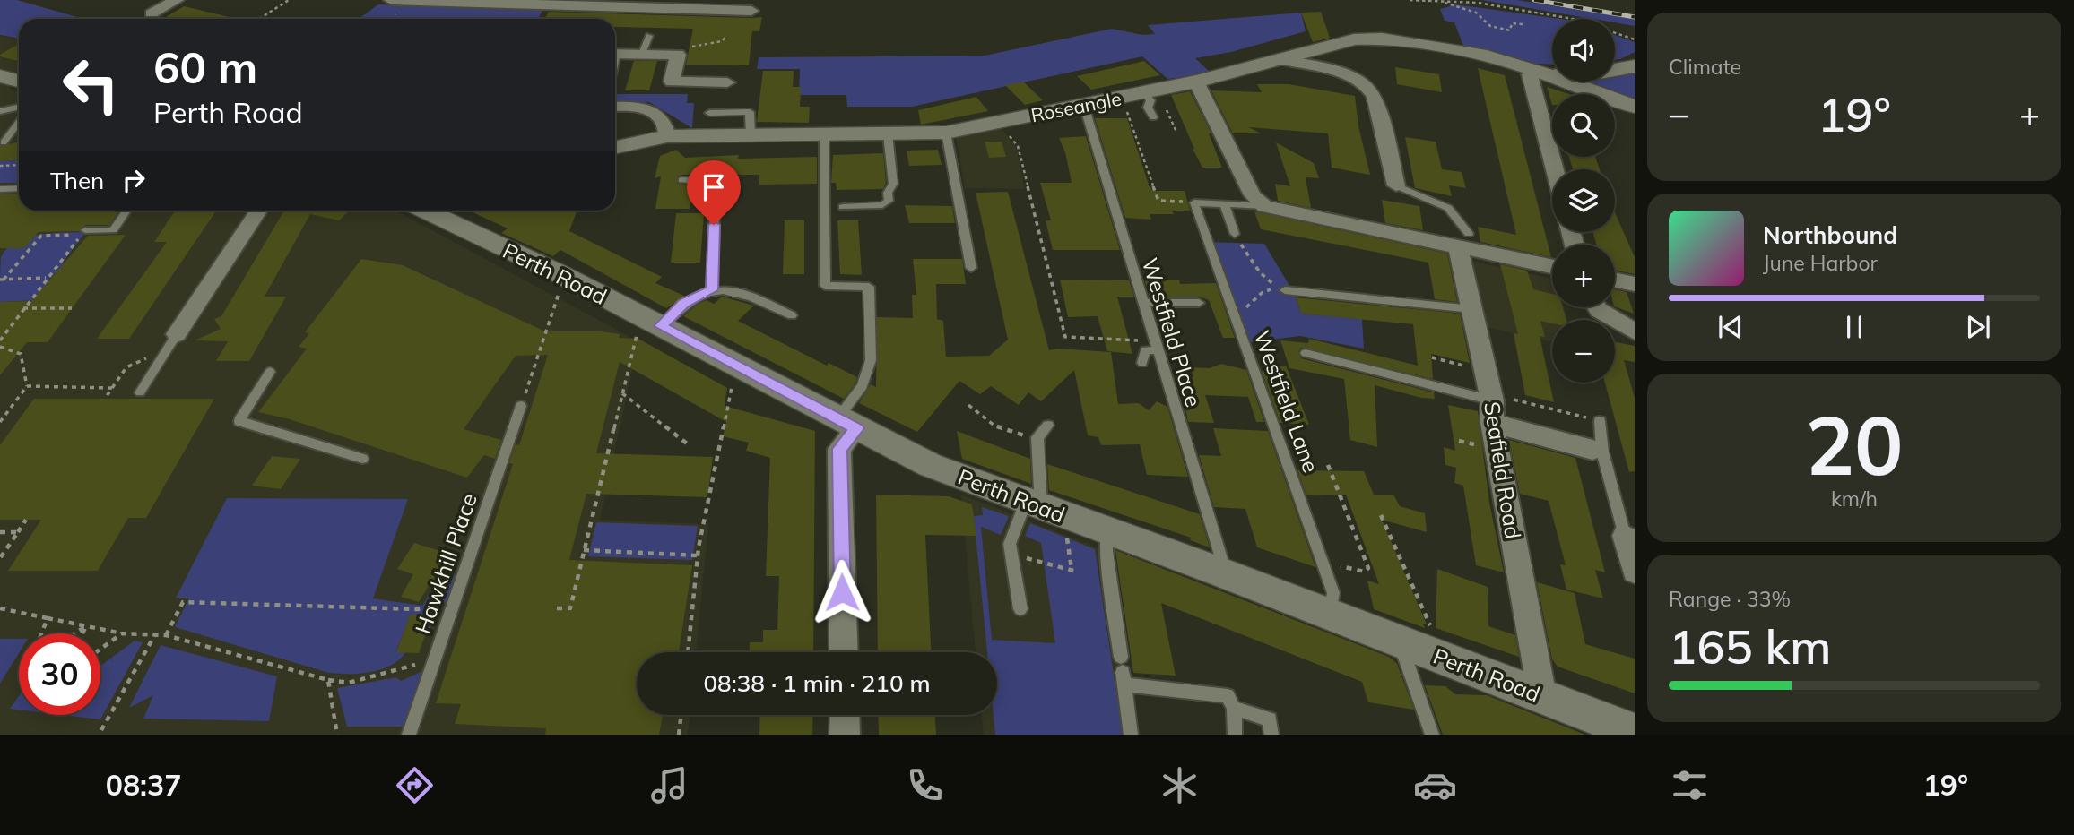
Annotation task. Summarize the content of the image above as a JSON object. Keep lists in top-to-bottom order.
{
  "streets": {
    "street": ["Roseangle", "Perth Road", "Seafield Road"],
    "lane": ["Westfield Place", "Westfield Lane", "Hawkhill Place"]
  },
  "crossings": [
    ["Roseangle", "Westfield Place"],
    ["Perth Road", "Westfield Place"],
    ["Perth Road", "Westfield Lane"],
    ["Perth Road", "Seafield Road"]
  ],
  "page": {
    "tile": [
      "Climate",
      ["20", "km/h"],
      ["Range · 33%", "165 km"]
    ],
    "map_buttons": ["+", "−"],
    "turn": ["60 m", "Perth Road"],
    "heat": ["−", "19°", "+"],
    "then": "Then",
    "song": ["Northbound", "June Harbor"],
    "limit": "30",
    "trip": "08:38 · 1 min · 210 m",
    "tabs": ["08:37", "19°"]
  }
}
